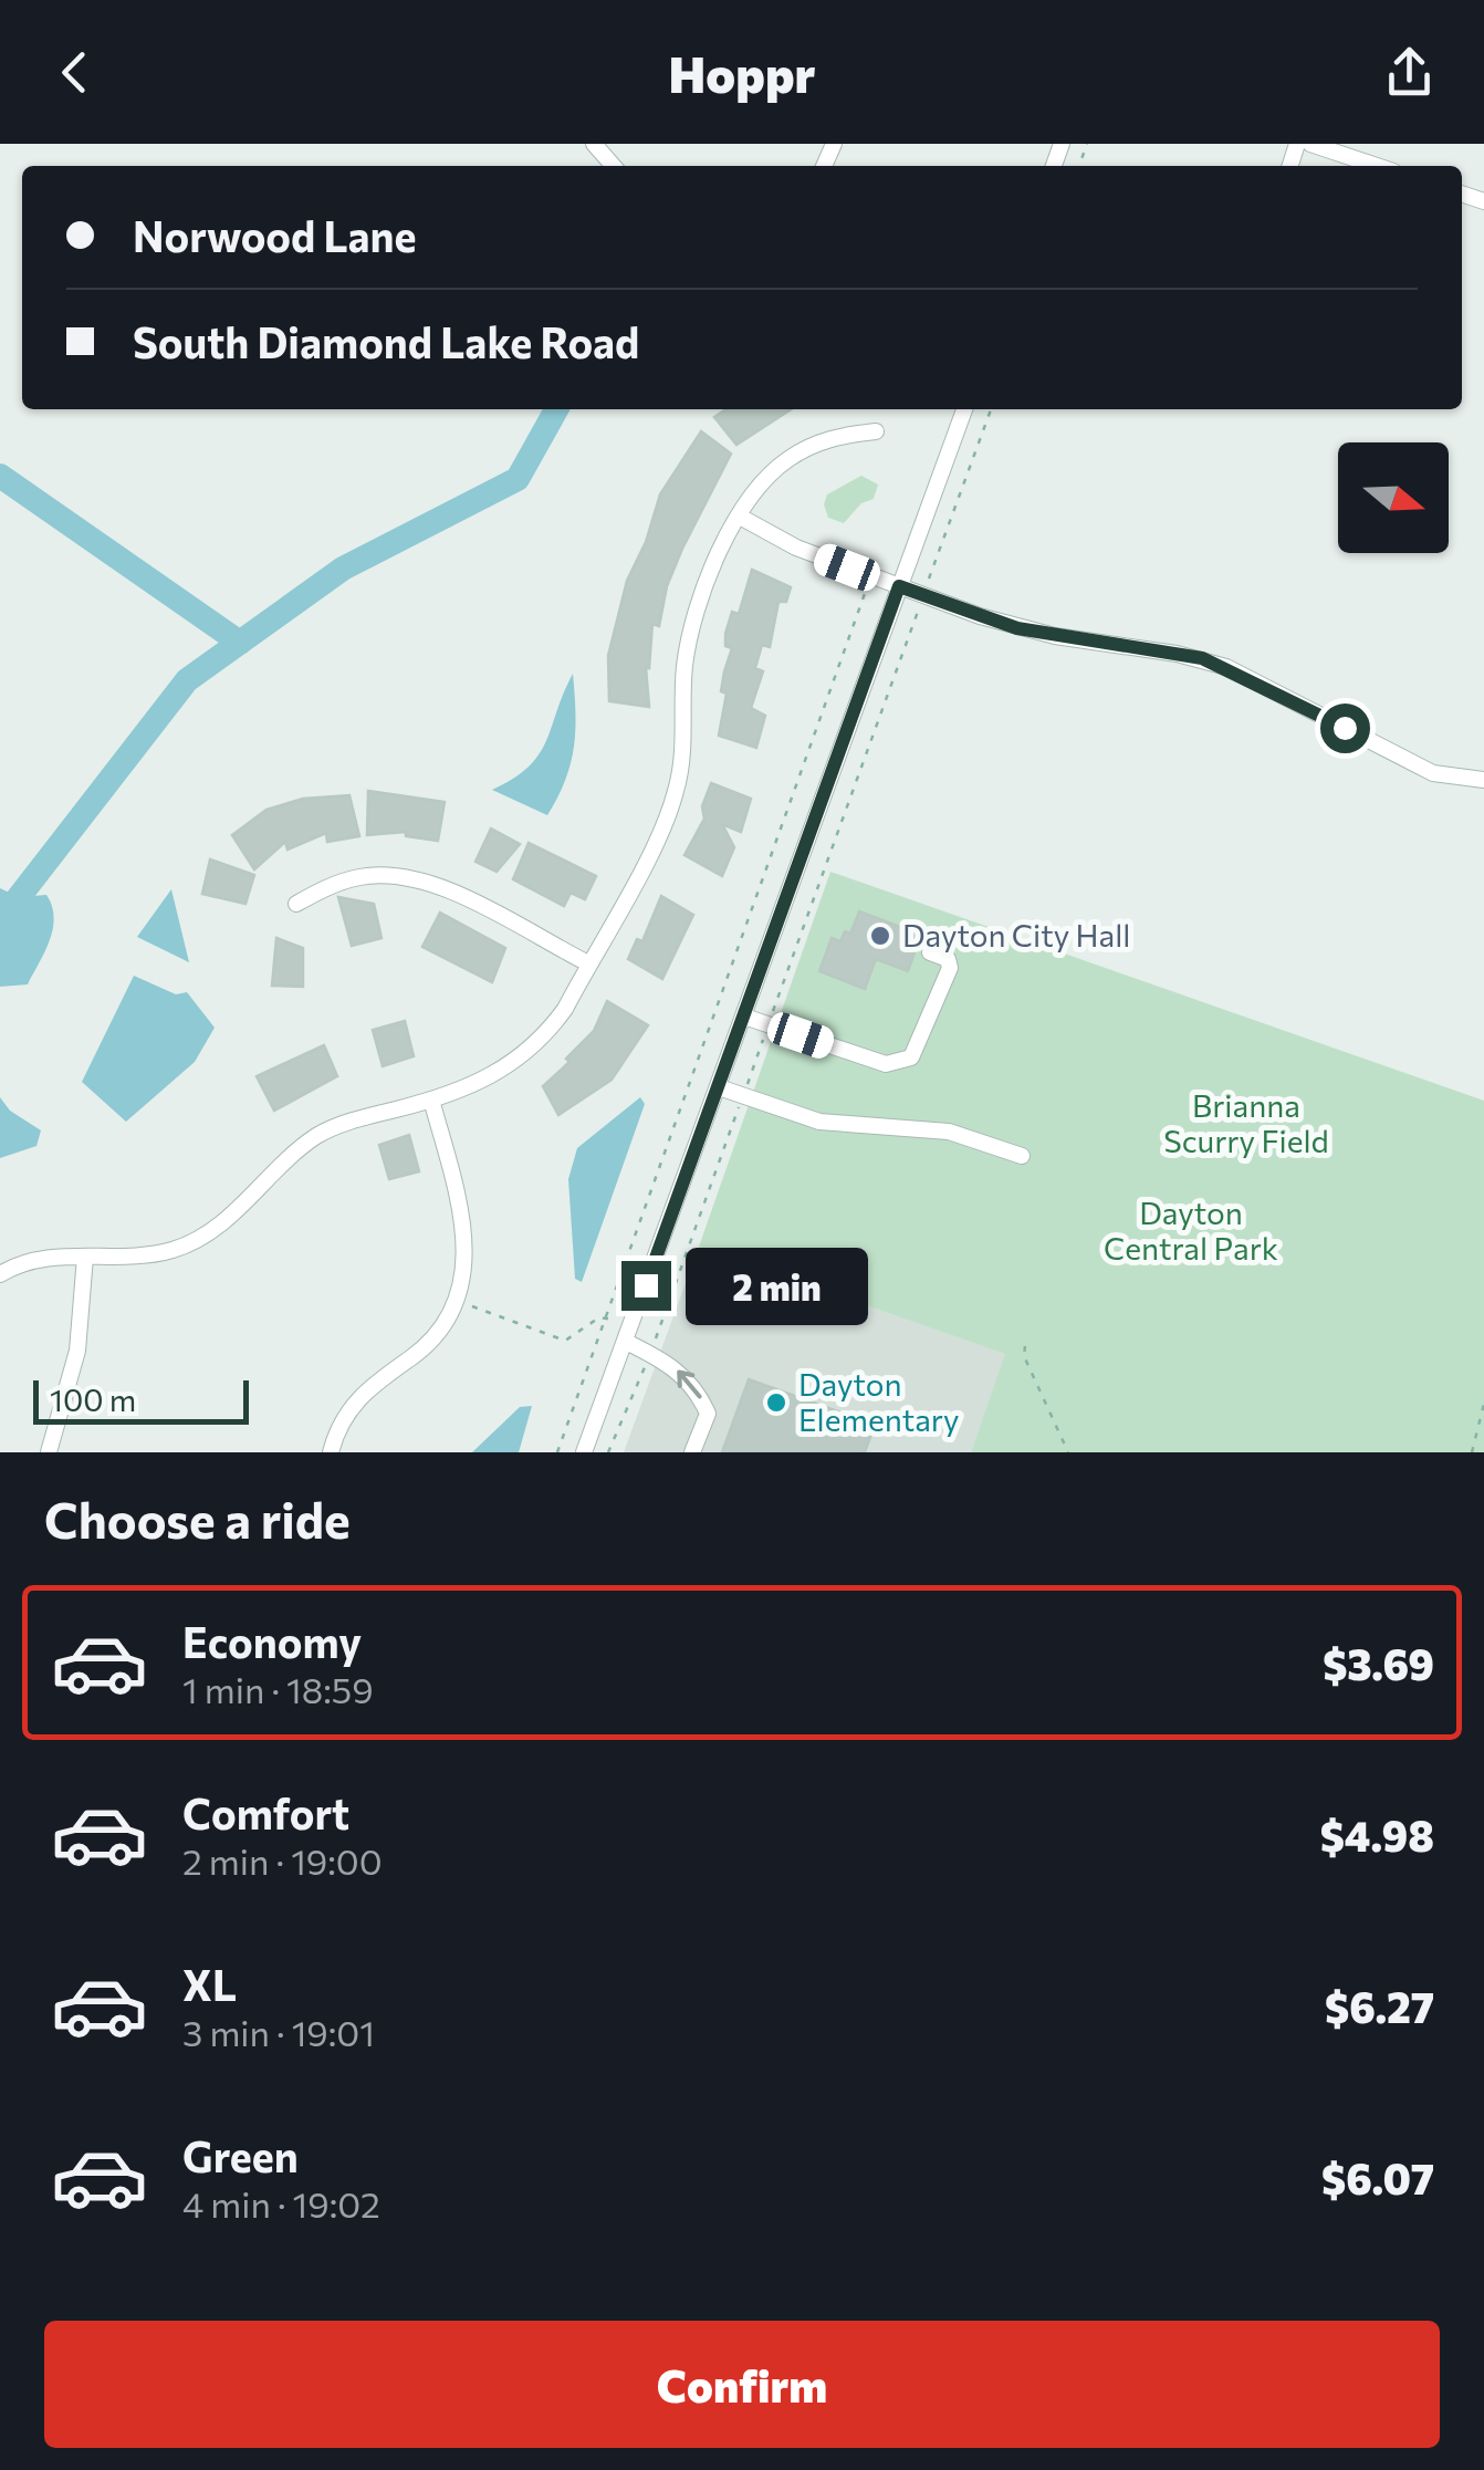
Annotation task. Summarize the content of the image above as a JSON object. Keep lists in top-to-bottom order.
{
  "parks": ["Brianna Scurry Field", "Dayton Central Park"],
  "places": ["Dayton City Hall", "Dayton Elementary"],
  "scale_bar": "100 m",
  "north": "right",
  "page": {
    "header": "Hoppr",
    "banner": ["Norwood Lane", "South Diamond Lake Road"],
    "bubble": "2 min",
    "scale": "100 m",
    "heading": "Choose a ride",
    "list": [
      {
        "name": "Economy",
        "note": "1 min · 18:59",
        "value": "$3.69"
      },
      {
        "name": "Comfort",
        "note": "2 min · 19:00",
        "value": "$4.98"
      },
      {
        "name": "XL",
        "note": "3 min · 19:01",
        "value": "$6.27"
      },
      {
        "name": "Green",
        "note": "4 min · 19:02",
        "value": "$6.07"
      }
    ],
    "buttons": "Confirm"
  }
}
